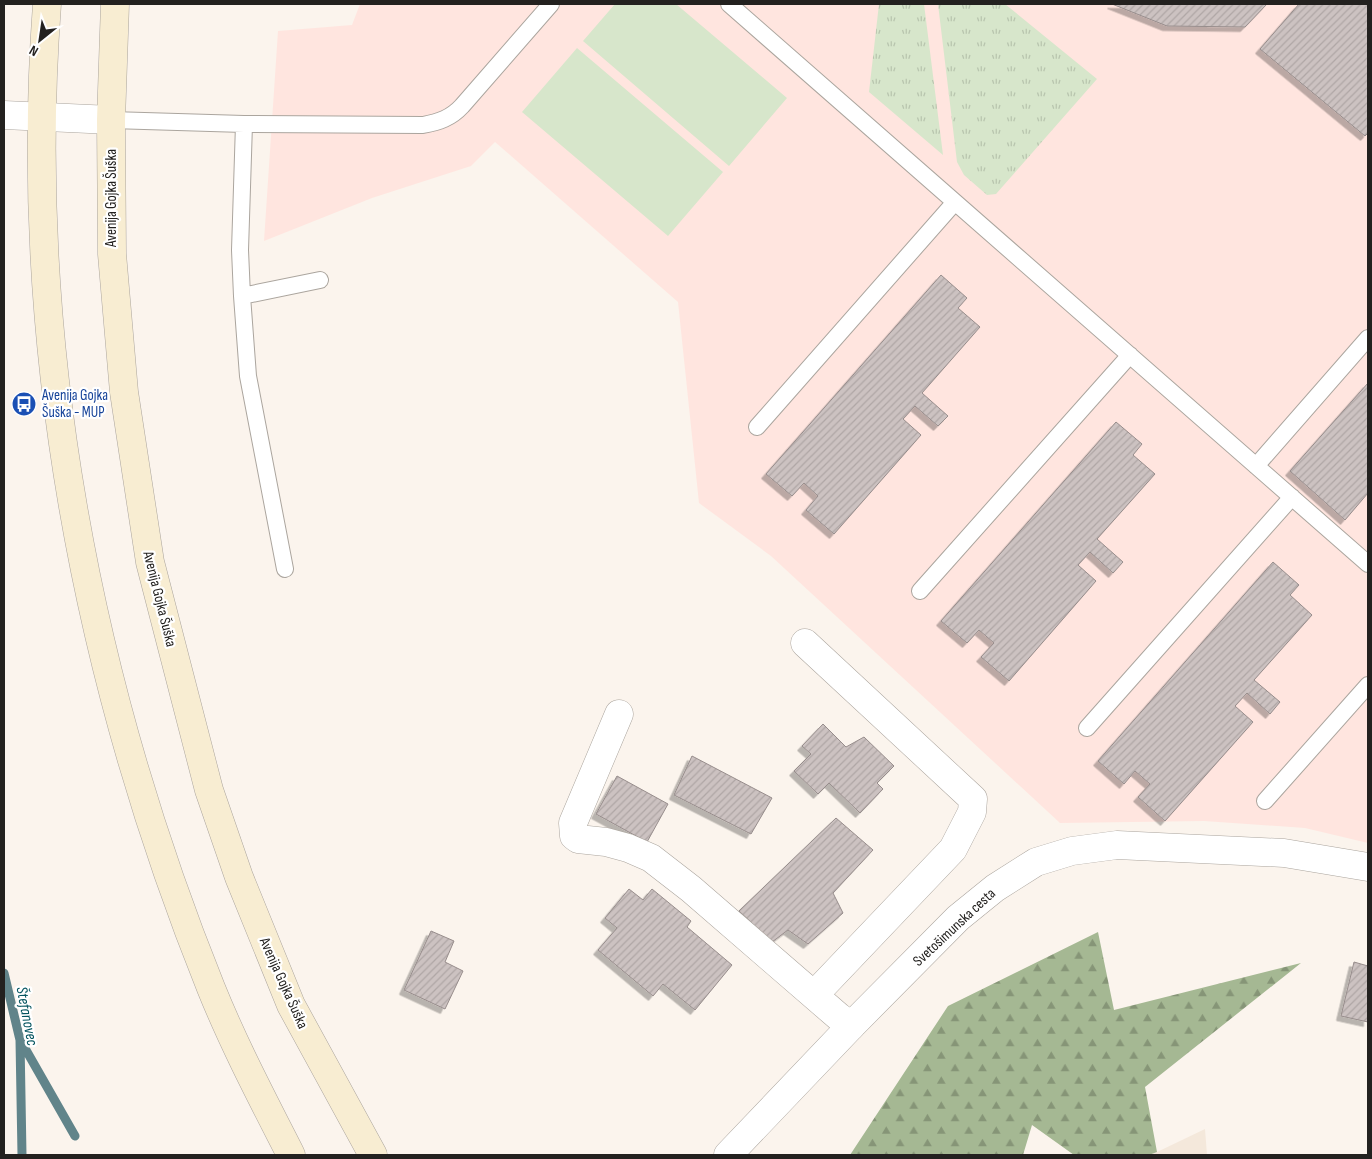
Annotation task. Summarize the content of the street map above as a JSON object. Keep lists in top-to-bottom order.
{
  "streets": {
    "main road": ["Avenija Gojka Šuška"],
    "street": ["Svetošimunska cesta"]
  },
  "water": ["Štefanovec"],
  "places": {
    "bus stop": ["Avenija Gojka Šuška - MUP"]
  },
  "north": "bottom left"
}
